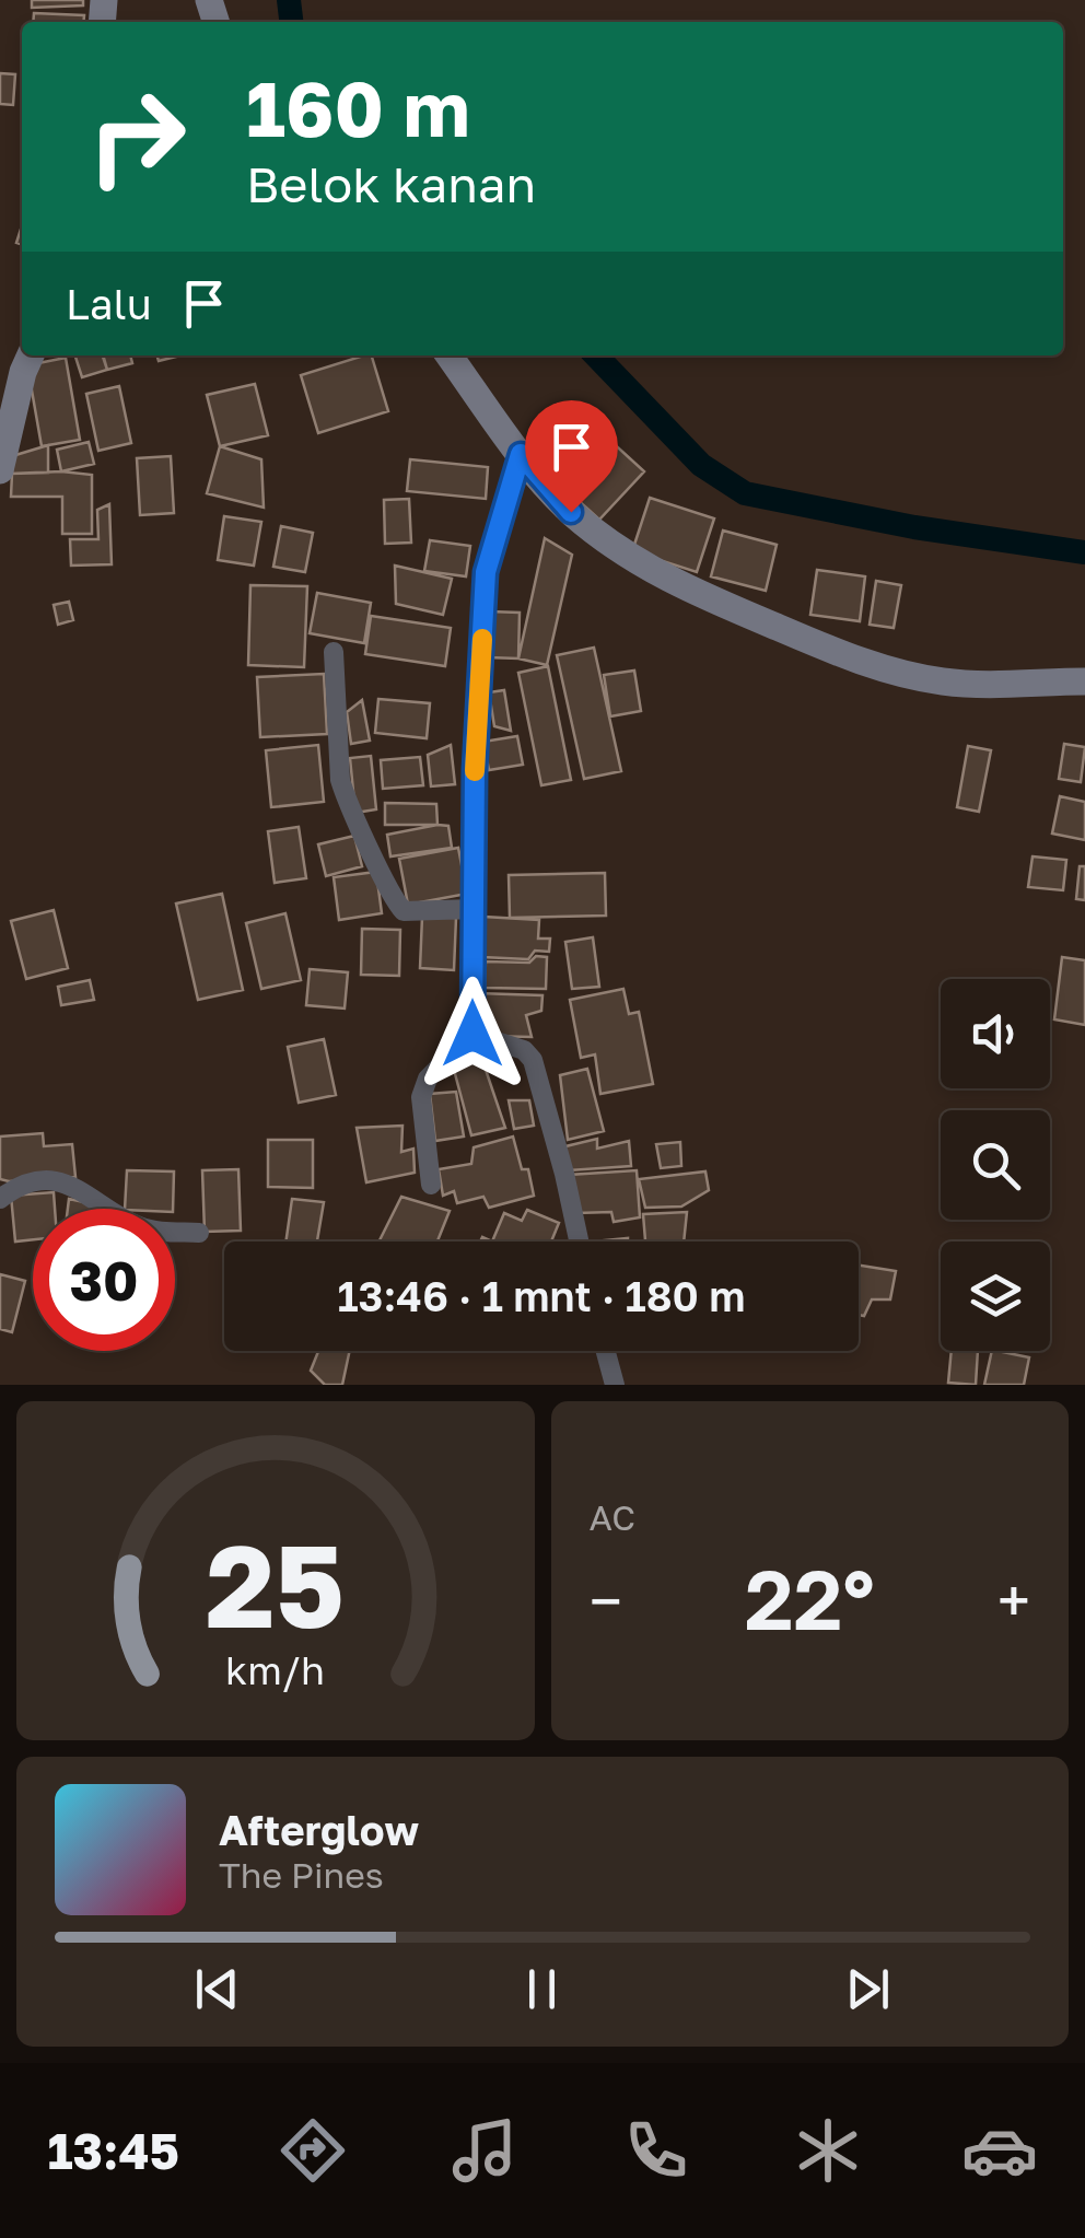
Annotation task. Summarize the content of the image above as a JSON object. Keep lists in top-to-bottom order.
{
  "page": {
    "turn": ["160 m", "Belok kanan"],
    "then": "Lalu",
    "limit": "30",
    "trip": "13:46 · 1 mnt · 180 m",
    "tile": "AC",
    "heat": ["−", "22°", "+"],
    "song": ["Afterglow", "The Pines"],
    "tabs": "13:45",
    "gauge": ["25", "km/h"]
  }
}
